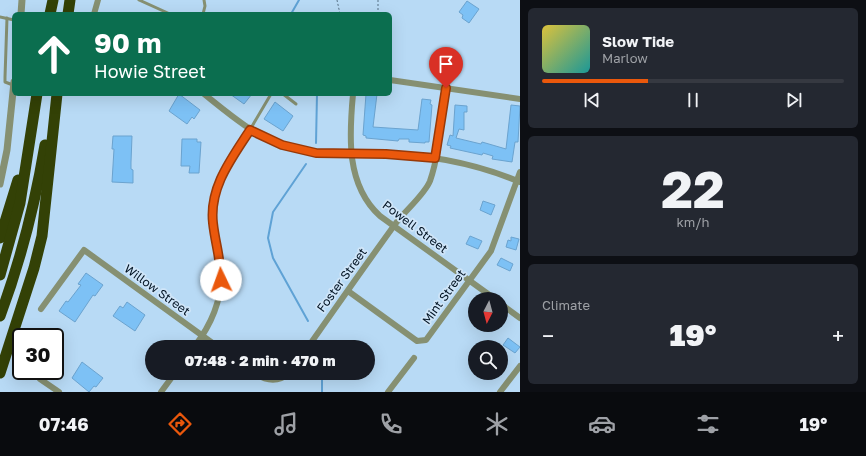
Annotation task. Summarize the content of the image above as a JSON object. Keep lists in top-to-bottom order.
{
  "streets": {
    "street": [
      "Powell Street",
      "Foster Street",
      "Willow Street",
      "Mint Street"
    ]
  },
  "crossings": [
    ["Powell Street", "Foster Street"],
    ["Powell Street", "Mint Street"],
    ["Foster Street", "Mint Street"]
  ],
  "north": "bottom",
  "page": {
    "turn": ["90 m", "Howie Street"],
    "song": ["Slow Tide", "Marlow"],
    "tile": [
      ["22", "km/h"],
      "Climate"
    ],
    "heat": ["−", "19°", "+"],
    "limit": "30",
    "trip": "07:48 · 2 min · 470 m",
    "tabs": ["07:46", "19°"]
  }
}
